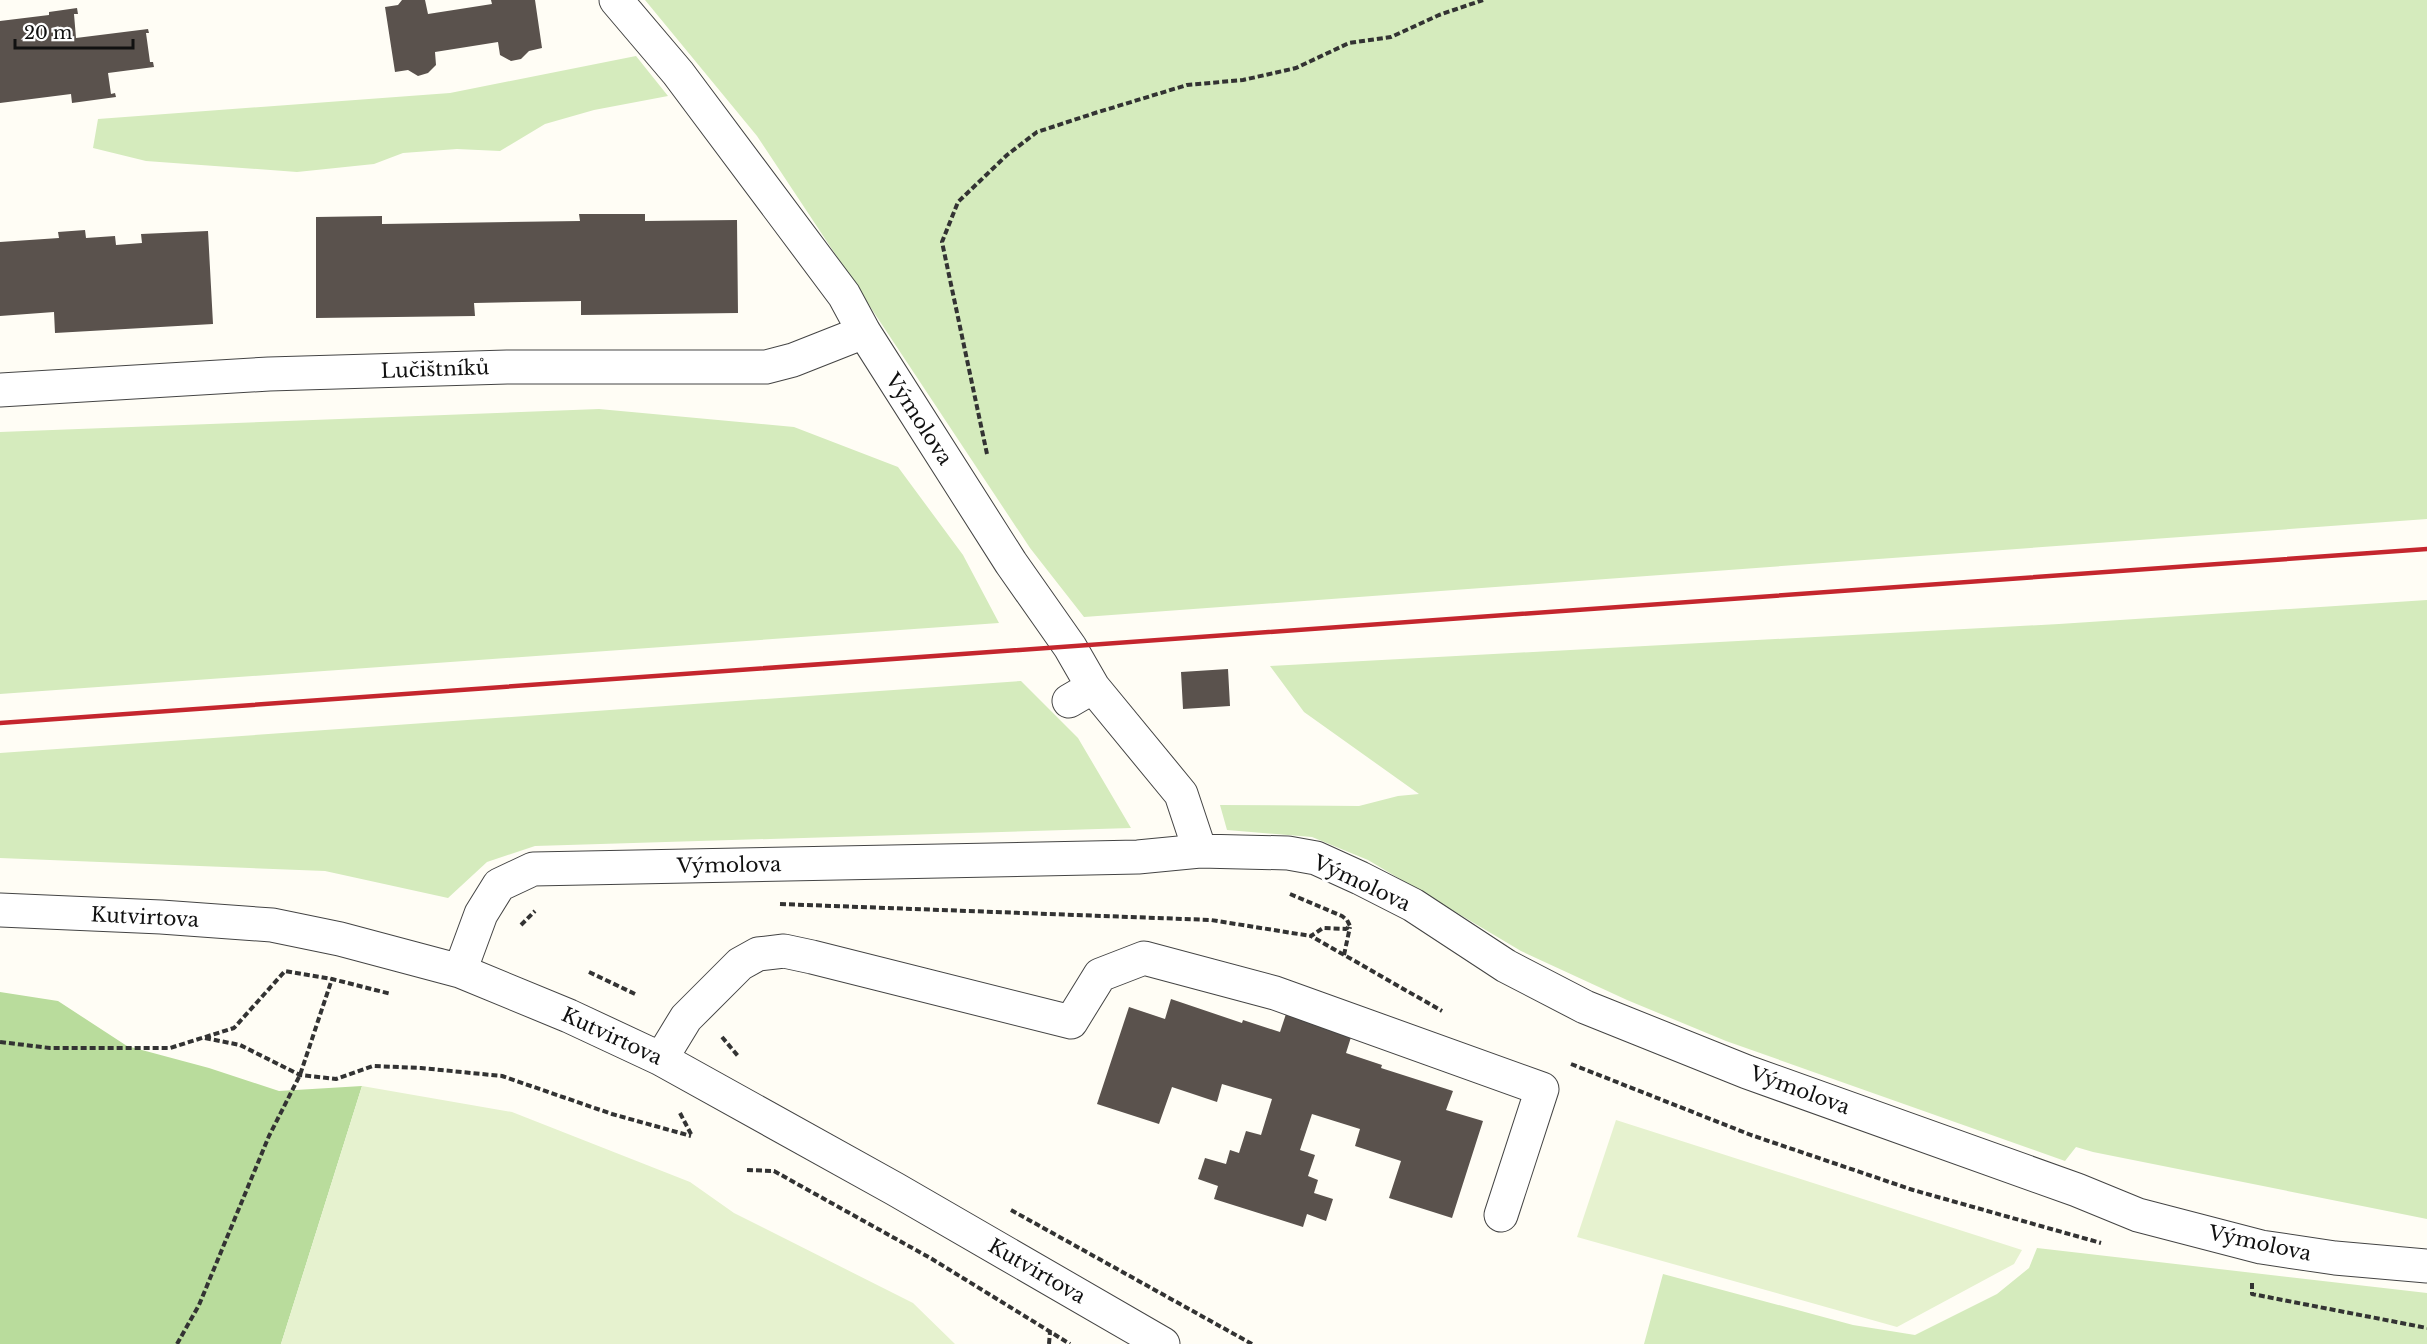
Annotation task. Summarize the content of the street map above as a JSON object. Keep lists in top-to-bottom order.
{
  "streets": {
    "street": ["Lučištníků", "Výmolova", "Kutvirtova"]
  },
  "crossings": [
    ["Lučištníků", "Výmolova"],
    ["Výmolova", "Kutvirtova"]
  ],
  "scale_bar": "20 m"
}
